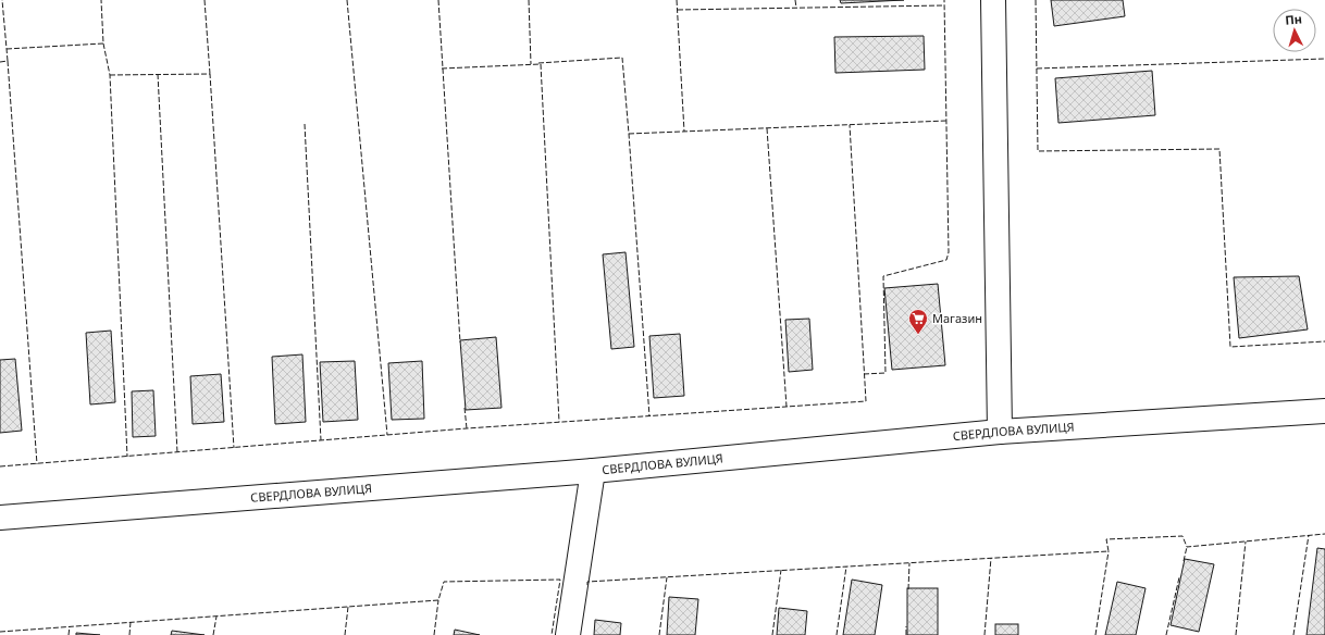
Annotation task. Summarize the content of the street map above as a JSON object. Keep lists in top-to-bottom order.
{
  "streets": {
    "street": ["СВЕРДЛОВА ВУЛИЦЯ"]
  },
  "places": {
    "supermarket": ["Mагазин"]
  },
  "north": "top"
}
